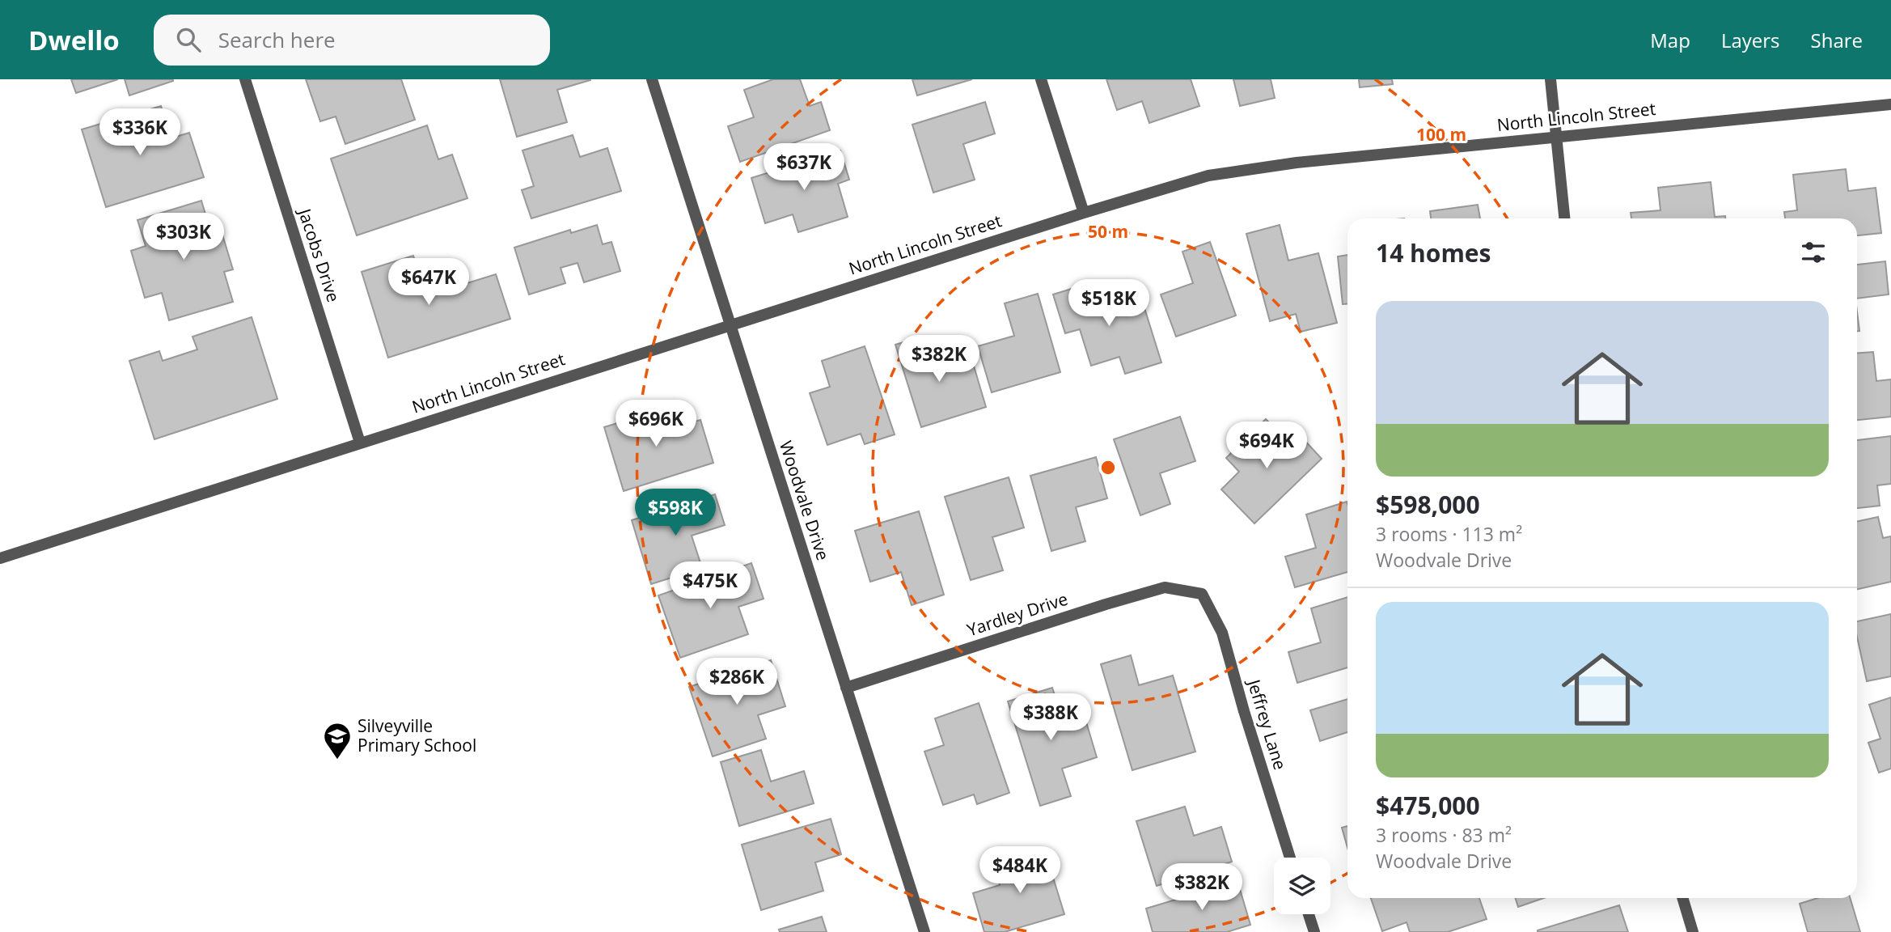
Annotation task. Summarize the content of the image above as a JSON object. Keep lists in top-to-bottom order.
{
  "streets": {
    "street": [
      "North Lincoln Street",
      "Jacobs Drive",
      "Woodvale Drive",
      "Yardley Drive",
      "Jeffrey Lane"
    ]
  },
  "crossings": [
    ["North Lincoln Street", "Jacobs Drive"],
    ["North Lincoln Street", "Woodvale Drive"],
    ["Woodvale Drive", "Yardley Drive"],
    ["Yardley Drive", "Jeffrey Lane"]
  ],
  "places": {
    "school or university": ["Silveyville Primary School"]
  },
  "page": {
    "header": "Dwello",
    "search": "Search here",
    "nav": ["Map", "Layers", "Share"],
    "price": [
      "$336K",
      "$637K",
      "$303K",
      "$647K",
      "$518K",
      "$382K",
      "$696K",
      "$694K",
      "$598K",
      "$475K",
      "$286K",
      "$388K",
      "$484K",
      "$382K"
    ],
    "heading": "14 homes",
    "list": [
      {
        "name": "$598,000",
        "note": "3 rooms · 113 m² · Woodvale Drive"
      },
      {
        "name": "$475,000",
        "note": "3 rooms · 83 m² · Woodvale Drive"
      }
    ]
  },
  "rings": ["100 m", "50 m"]
}
